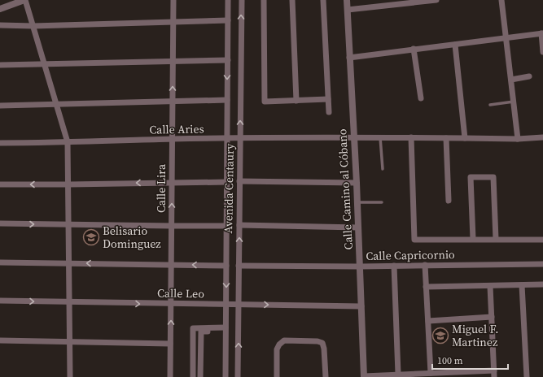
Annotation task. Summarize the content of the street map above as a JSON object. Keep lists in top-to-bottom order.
{
  "streets": {
    "street": [
      "Calle Aries",
      "Calle Lira",
      "Avenida Centaury",
      "Calle Camino al Cóbano",
      "Calle Capricornio",
      "Calle Leo"
    ]
  },
  "crossings": [
    ["Calle Aries", "Calle Lira"],
    ["Calle Aries", "Avenida Centaury"],
    ["Calle Aries", "Calle Camino al Cóbano"],
    ["Calle Lira", "Calle Leo"],
    ["Avenida Centaury", "Calle Capricornio"],
    ["Avenida Centaury", "Calle Leo"],
    ["Calle Camino al Cóbano", "Calle Capricornio"],
    ["Calle Camino al Cóbano", "Calle Leo"]
  ],
  "places": {
    "school or university": ["Belisario Dominguez", "Miguel F. Martinez"]
  },
  "scale_bar": "100 m"
}
